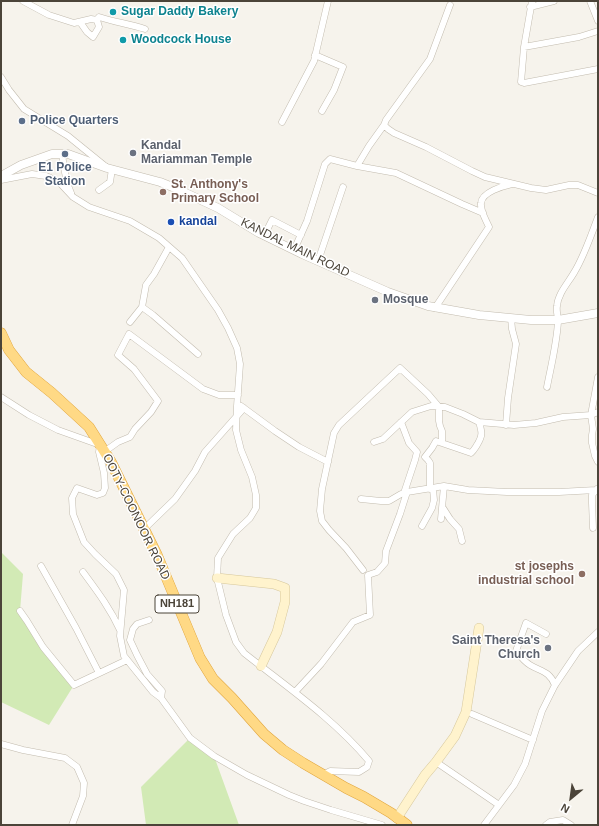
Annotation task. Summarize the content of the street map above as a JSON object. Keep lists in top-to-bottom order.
{
  "streets": {
    "highway": ["OOTY-COONOOR ROAD", "NH181"],
    "street": ["KANDAL MAIN ROAD"]
  },
  "places": [
    "Sugar Daddy Bakery",
    "Woodcock House",
    "Police Quarters",
    "Kandal Mariamman Temple",
    "E1 Police Station",
    "St. Anthony's Primary School",
    "kandal",
    "Mosque",
    "st josephs industrial school",
    "Saint Theresa's Church"
  ],
  "north": "bottom left"
}
